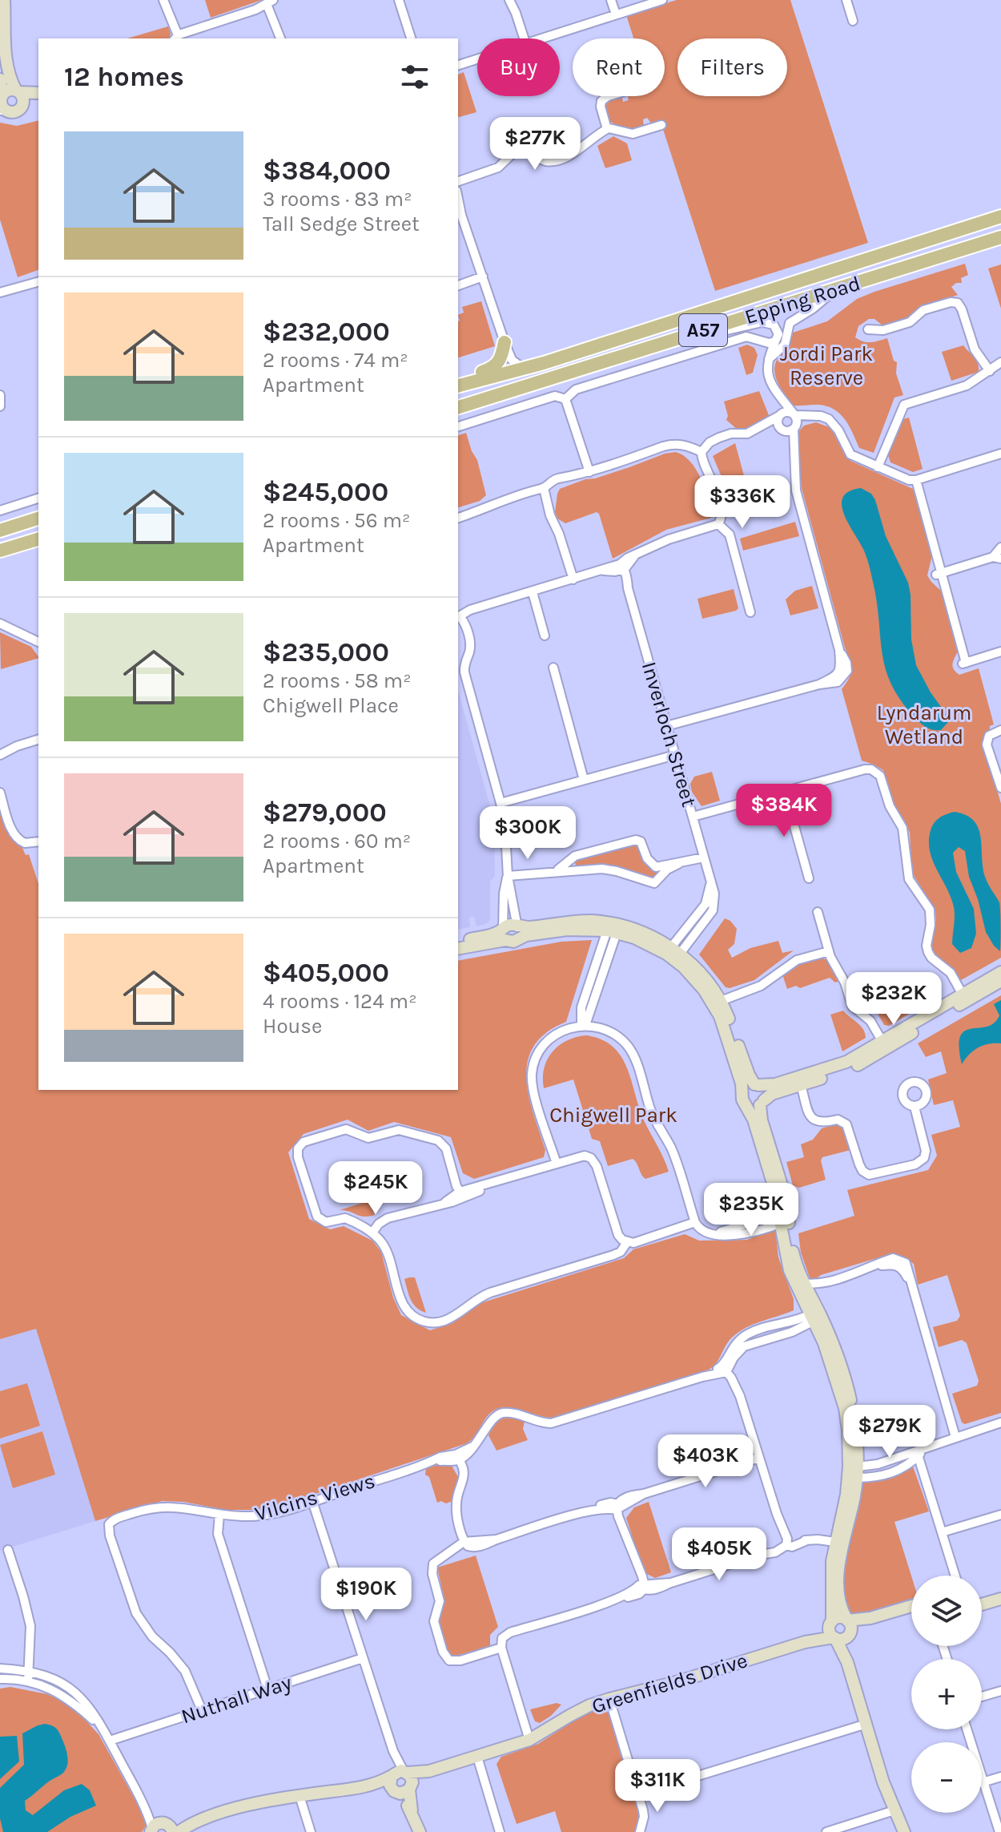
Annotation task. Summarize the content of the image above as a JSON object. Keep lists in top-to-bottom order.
{
  "streets": {
    "main road": ["Epping Road", "A57"],
    "street": [
      "Inverloch Street",
      "Vilcins Views",
      "Greenfields Drive",
      "Nuthall Way"
    ]
  },
  "crossings": [
    ["Vilcins Views", "Nuthall Way"]
  ],
  "parks": ["Jordi Park Reserve", "Lyndarum Wetland", "Chigwell Park"],
  "page": {
    "chip": ["Buy", "Rent", "Filters"],
    "heading": "12 homes",
    "list": [
      {
        "name": "$384,000",
        "note": "3 rooms · 83 m² · Tall Sedge Street"
      },
      {
        "name": "$232,000",
        "note": "2 rooms · 74 m² · Apartment"
      },
      {
        "name": "$245,000",
        "note": "2 rooms · 56 m² · Apartment"
      },
      {
        "name": "$235,000",
        "note": "2 rooms · 58 m² · Chigwell Place"
      },
      {
        "name": "$279,000",
        "note": "2 rooms · 60 m² · Apartment"
      },
      {
        "name": "$405,000",
        "note": "4 rooms · 124 m² · House"
      }
    ],
    "price": [
      "$277K",
      "$336K",
      "$384K",
      "$300K",
      "$232K",
      "$245K",
      "$235K",
      "$279K",
      "$403K",
      "$405K",
      "$190K",
      "$311K"
    ],
    "map_buttons": ["+", "−"]
  }
}
